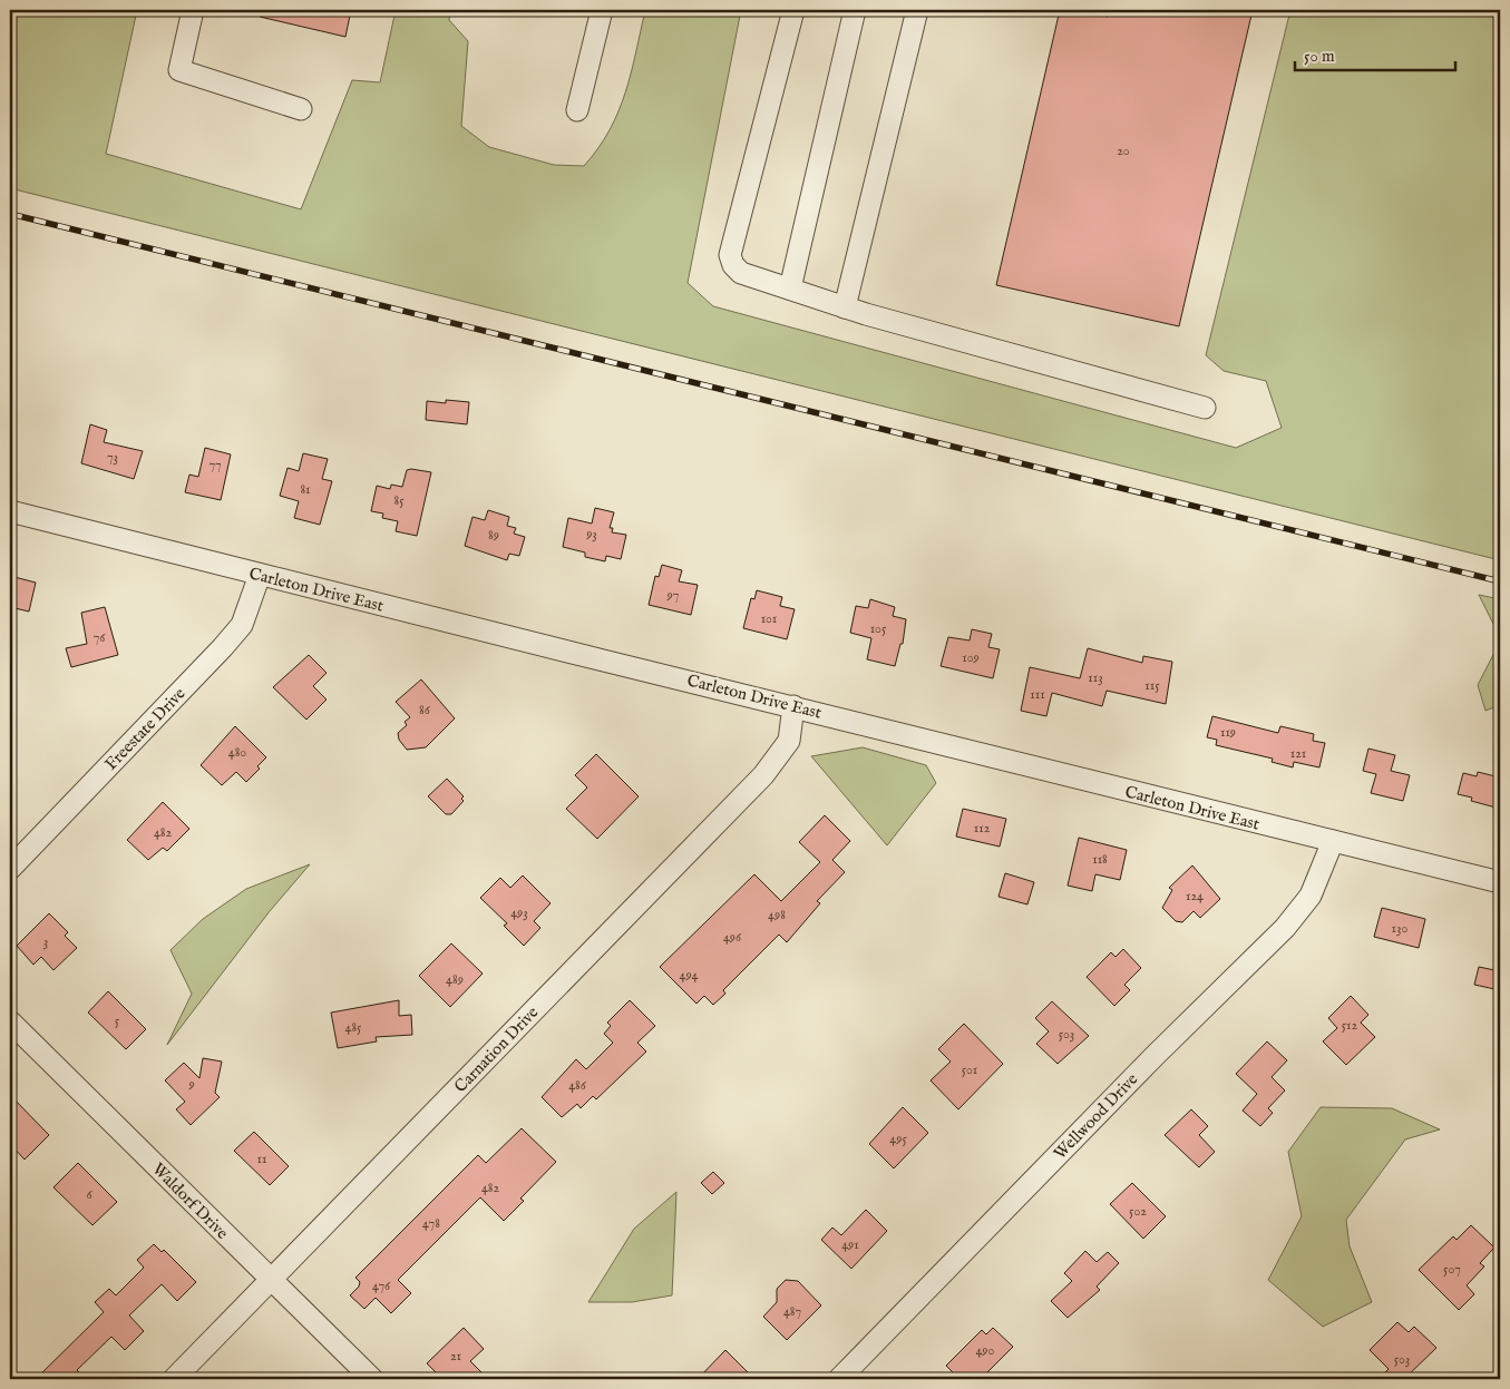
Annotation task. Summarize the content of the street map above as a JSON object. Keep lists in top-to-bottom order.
{
  "streets": {
    "street": [
      "Carleton Drive East",
      "Freestate Drive",
      "Carnation Drive",
      "Wellwood Drive",
      "Waldorf Drive"
    ]
  },
  "crossings": [
    ["Carleton Drive East", "Freestate Drive"],
    ["Carleton Drive East", "Carnation Drive"],
    ["Carleton Drive East", "Wellwood Drive"],
    ["Carnation Drive", "Waldorf Drive"]
  ],
  "house_numbers": [
    "20",
    "73",
    "77",
    "81",
    "85",
    "93",
    "89",
    "97",
    "101",
    "105",
    "76",
    "109",
    "113",
    "115",
    "111",
    "86",
    "119",
    "480",
    "121",
    "112",
    "482",
    "118",
    "124",
    "493",
    "498",
    "130",
    "496",
    "3",
    "494",
    "489",
    "5",
    "512",
    "485",
    "503",
    "501",
    "9",
    "486",
    "495",
    "11",
    "482",
    "6",
    "502",
    "478",
    "491",
    "507",
    "476",
    "487",
    "490",
    "21",
    "503"
  ],
  "scale_bar": "50 m"
}
